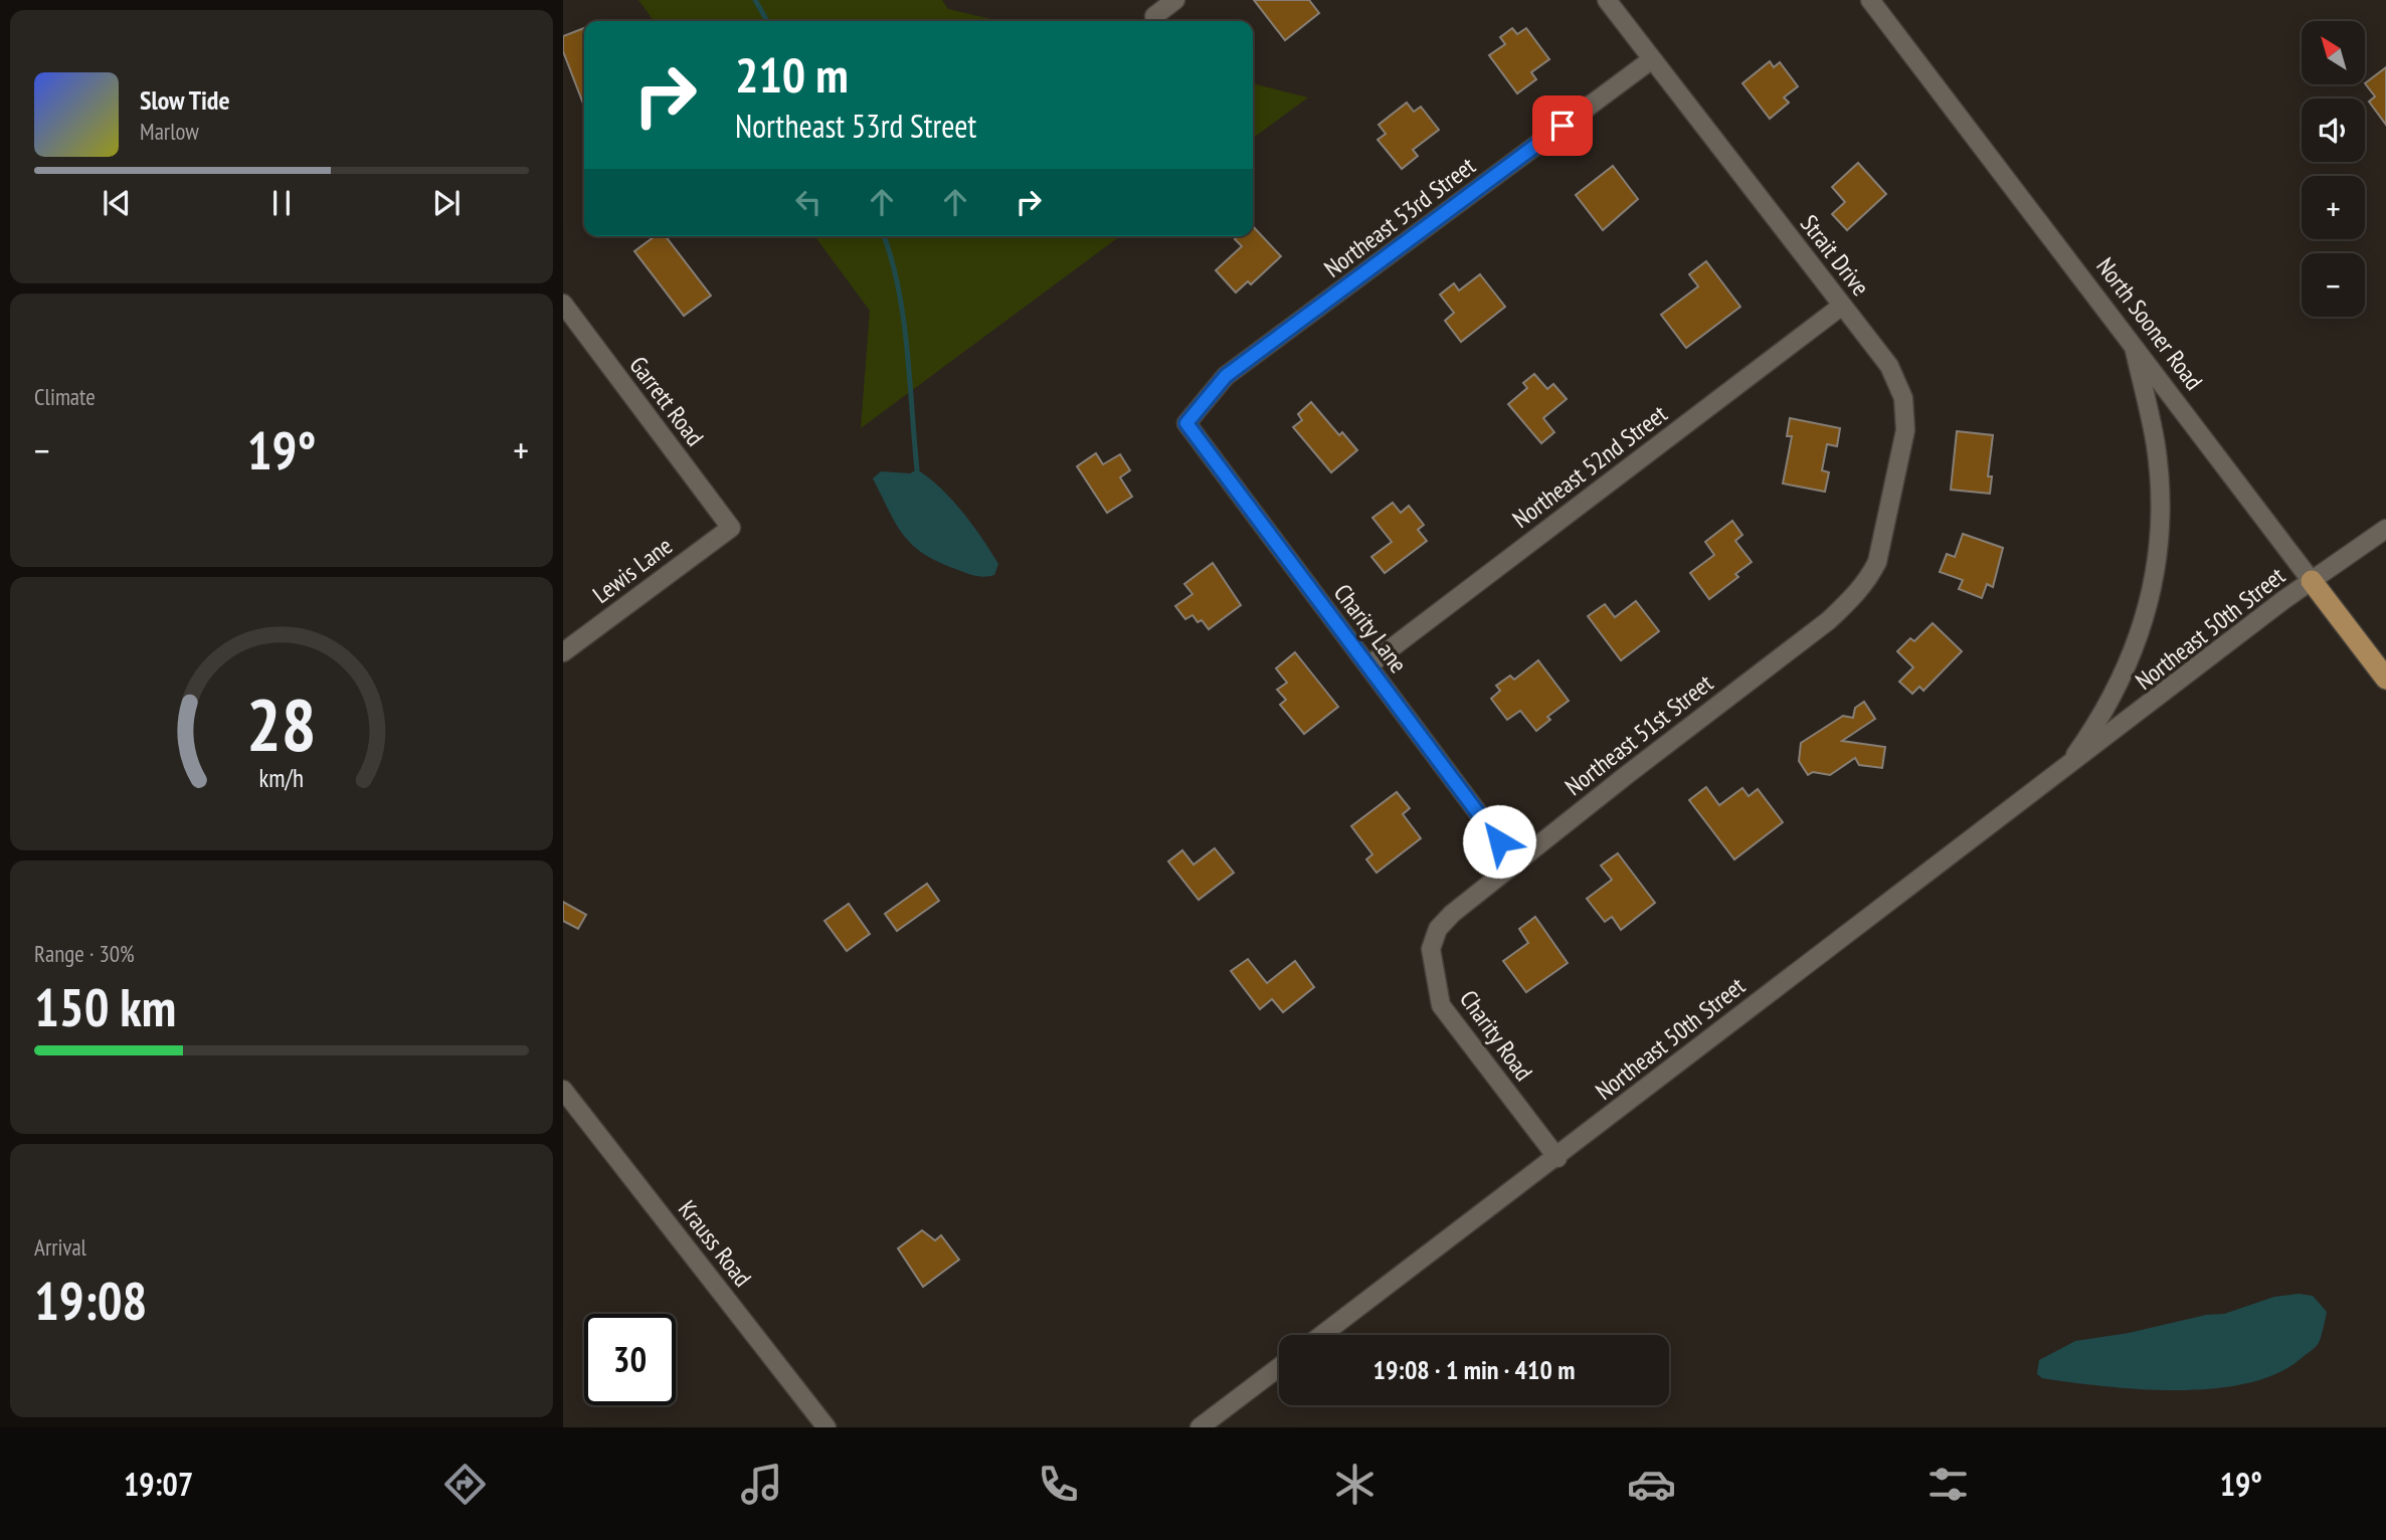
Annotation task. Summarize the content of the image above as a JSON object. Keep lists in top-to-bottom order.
{
  "streets": {
    "main road": ["North Sooner Road"],
    "street": [
      "Northeast 53rd Street",
      "Strait Drive",
      "Garrett Road",
      "Northeast 52nd Street",
      "Lewis Lane",
      "Charity Lane",
      "Northeast 50th Street",
      "Northeast 51st Street",
      "Charity Road",
      "Krauss Road"
    ]
  },
  "crossings": [
    ["Northeast 53rd Street", "Strait Drive"],
    ["Northeast 53rd Street", "Charity Lane"],
    ["Strait Drive", "Northeast 52nd Street"],
    ["Strait Drive", "Northeast 51st Street"],
    ["North Sooner Road", "Northeast 50th Street"],
    ["Garrett Road", "Lewis Lane"],
    ["Northeast 52nd Street", "Charity Lane"],
    ["Charity Lane", "Northeast 51st Street"],
    ["Northeast 50th Street", "Charity Road"],
    ["Northeast 51st Street", "Charity Road"]
  ],
  "north": "top left",
  "page": {
    "map_buttons": ["+", "−"],
    "turn": ["210 m", "Northeast 53rd Street"],
    "song": ["Slow Tide", "Marlow"],
    "tile": [
      "Climate",
      ["Range · 30%", "150 km"],
      ["Arrival", "19:08"]
    ],
    "heat": ["−", "19°", "+"],
    "limit": "30",
    "trip": "19:08 · 1 min · 410 m",
    "tabs": ["19:07", "19°"],
    "gauge": ["28", "km/h"]
  }
}
